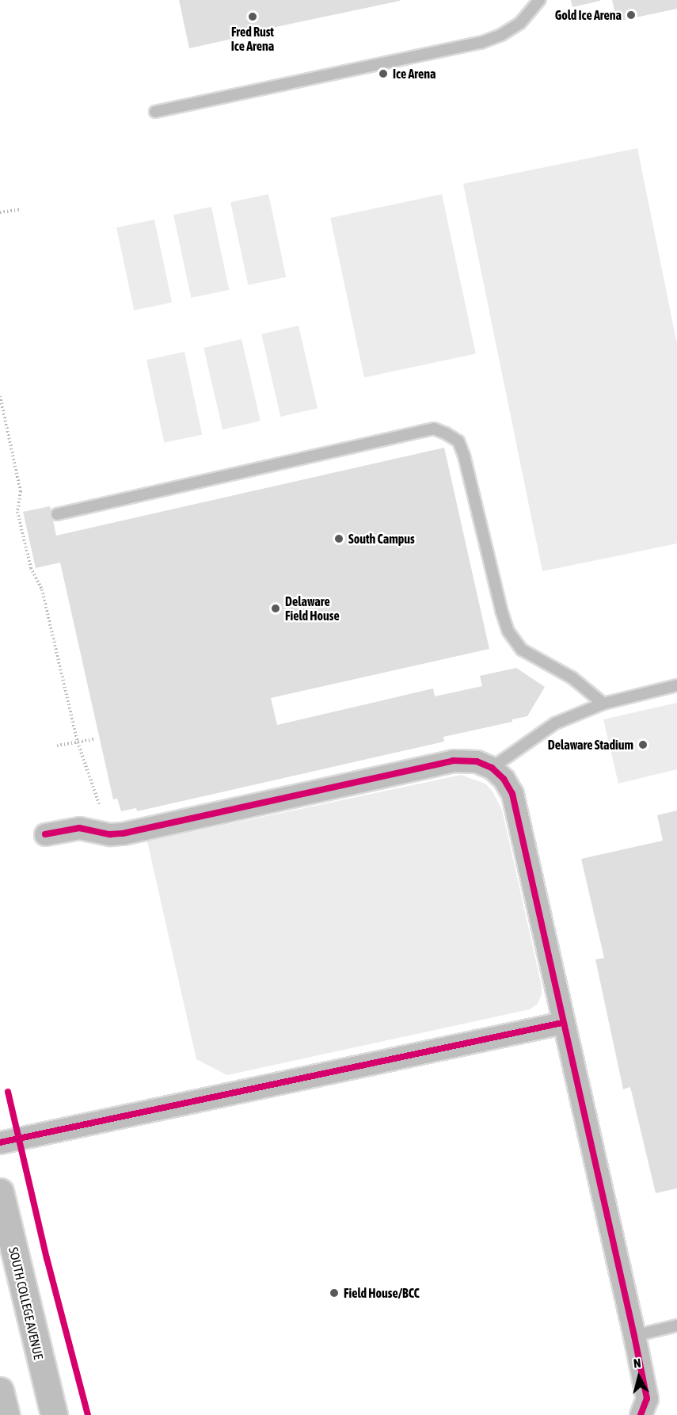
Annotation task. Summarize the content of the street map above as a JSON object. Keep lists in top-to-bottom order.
{
  "streets": {
    "main road": ["SOUTH COLLEGE AVENUE"]
  },
  "places": [
    "Gold Ice Arena",
    "Fred Rust Ice Arena",
    "Ice Arena",
    "South Campus",
    "Delaware Field House",
    "Delaware Stadium",
    "Field House/BCC"
  ],
  "north": "top"
}
